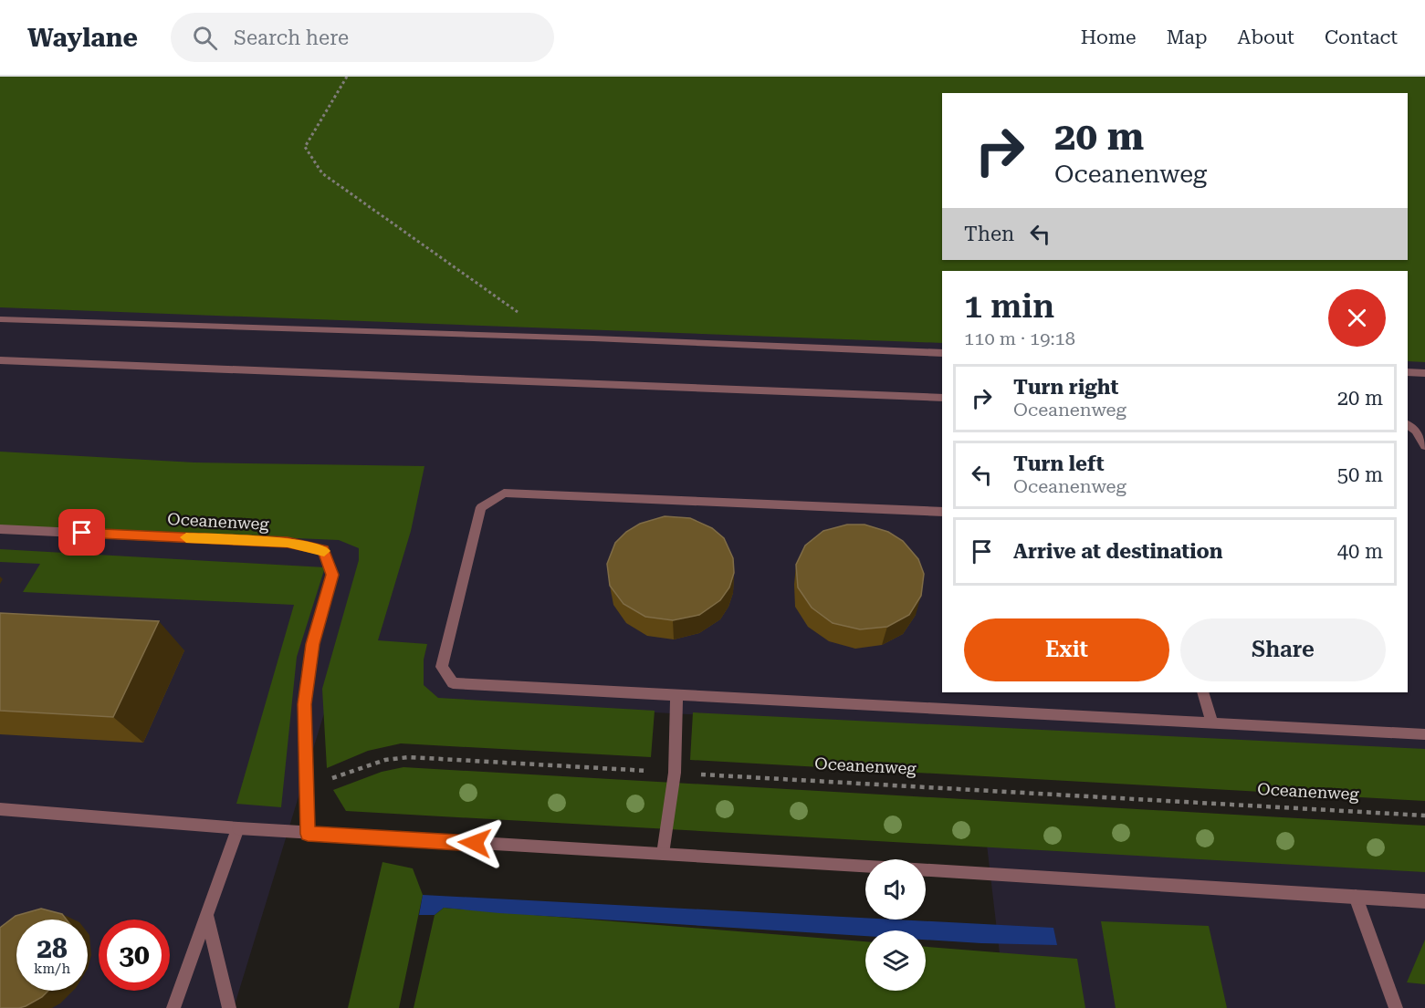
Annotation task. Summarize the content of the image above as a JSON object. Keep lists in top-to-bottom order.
{
  "streets": {
    "street": ["Oceanenweg"]
  },
  "page": {
    "header": "Waylane",
    "search": "Search here",
    "nav": [
      "Home",
      "Map",
      "About",
      "Contact"
    ],
    "turn": ["20 m", "Oceanenweg"],
    "then": "Then",
    "heading": ["1 min", "110 m · 19:18"],
    "list": [
      {
        "name": "Turn right",
        "note": "Oceanenweg",
        "value": "20 m"
      },
      {
        "name": "Turn left",
        "note": "Oceanenweg",
        "value": "50 m"
      },
      {
        "name": "Arrive at destination",
        "value": "40 m"
      }
    ],
    "buttons": ["Exit", "Share"],
    "speed": "28 km/h",
    "limit": "30"
  }
}
